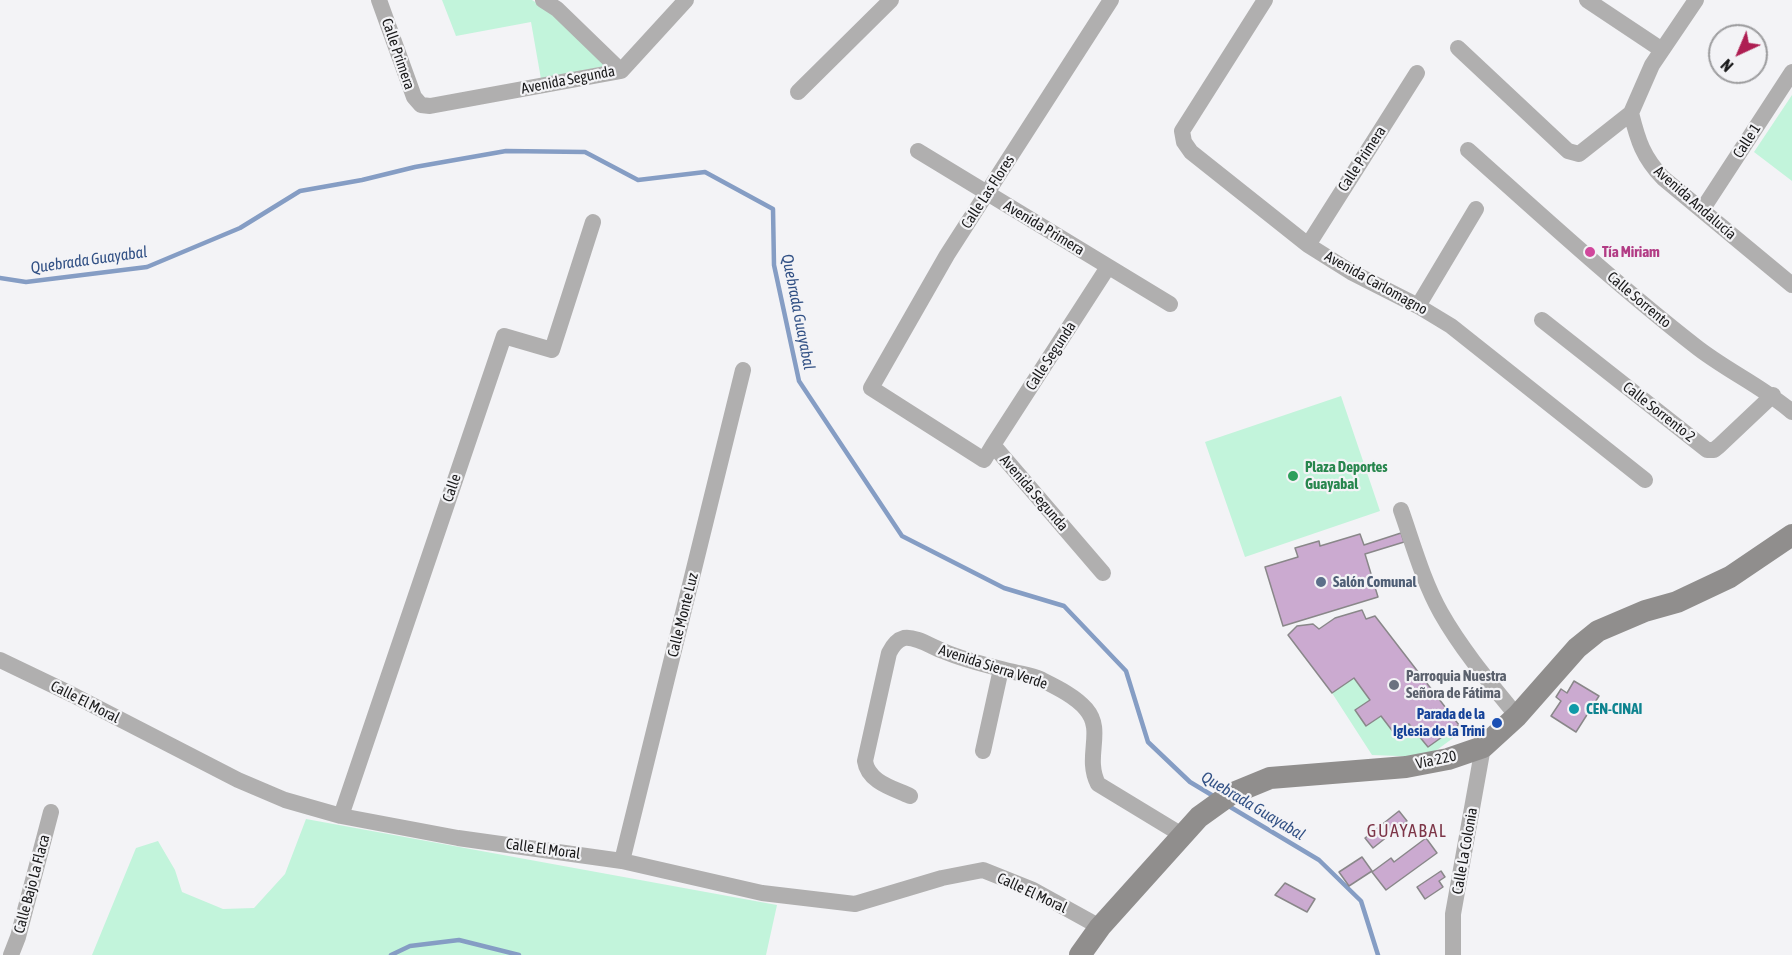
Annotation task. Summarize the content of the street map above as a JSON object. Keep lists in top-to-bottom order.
{
  "streets": {
    "main road": ["Vía 220"],
    "street": [
      "Calle Primera",
      "Avenida Segunda",
      "Calle 1",
      "Calle Las Flores",
      "Avenida Andalucía",
      "Avenida Primera",
      "Avenida Carlomagno",
      "Calle Sorrento",
      "Calle Segunda",
      "Calle Sorrento 2",
      "Calle",
      "Calle Monte Luz",
      "Avenida Sierra Verde",
      "Calle El Moral",
      "Calle La Colonia",
      "Calle Bajo La Flaca"
    ]
  },
  "crossings": [
    ["Calle Primera", "Avenida Segunda"],
    ["Calle Primera", "Avenida Carlomagno"],
    ["Avenida Segunda", "Calle Las Flores"],
    ["Avenida Segunda", "Calle Segunda"],
    ["Calle 1", "Avenida Andalucía"],
    ["Calle Las Flores", "Avenida Primera"],
    ["Avenida Primera", "Calle Segunda"],
    ["Calle Sorrento", "Calle Sorrento 2"],
    ["Calle", "Calle El Moral"],
    ["Calle Monte Luz", "Calle El Moral"],
    ["Avenida Sierra Verde", "Vía 220"],
    ["Calle El Moral", "Vía 220"],
    ["Vía 220", "Calle La Colonia"]
  ],
  "districts": ["GUAYABAL"],
  "water": ["Quebrada Guayabal"],
  "places": [
    "Tía Miriam",
    "Plaza Deportes Guayabal",
    "Salón Comunal",
    "Parroquia Nuestra Señora de Fátima",
    "CEN-CINAI",
    "Parada de la Iglesia de la Trini"
  ],
  "north": "bottom left"
}
